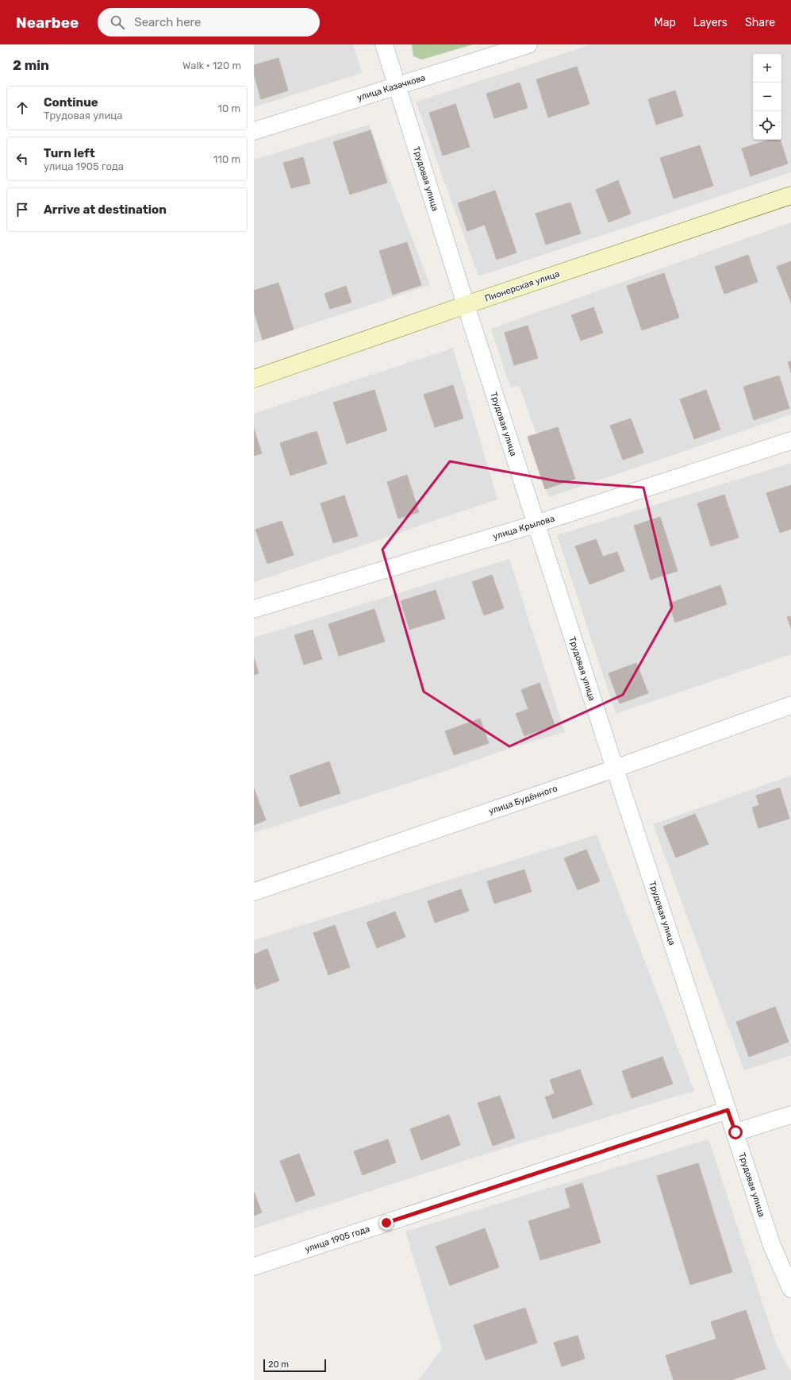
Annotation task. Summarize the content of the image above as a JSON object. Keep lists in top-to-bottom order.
{
  "streets": {
    "street": [
      "улица Казачкова",
      "Трудовая улица",
      "Пионерская улица",
      "улица Крылова",
      "улица Будённого",
      "улица 1905 года"
    ]
  },
  "crossings": [
    ["улица Казачкова", "Трудовая улица"],
    ["Трудовая улица", "Пионерская улица"],
    ["Трудовая улица", "улица Крылова"],
    ["Трудовая улица", "улица Будённого"],
    ["Трудовая улица", "улица 1905 года"]
  ],
  "scale_bar": "20 m",
  "page": {
    "header": "Nearbee",
    "search": "Search here",
    "nav": ["Map", "Layers", "Share"],
    "heading": ["2 min", "Walk · 120 m"],
    "map_buttons": ["+", "−"],
    "list": [
      ["Continue", "Трудовая улица", "10 m"],
      ["Turn left", "улица 1905 года", "110 m"],
      "Arrive at destination"
    ],
    "scale": "20 m"
  }
}
